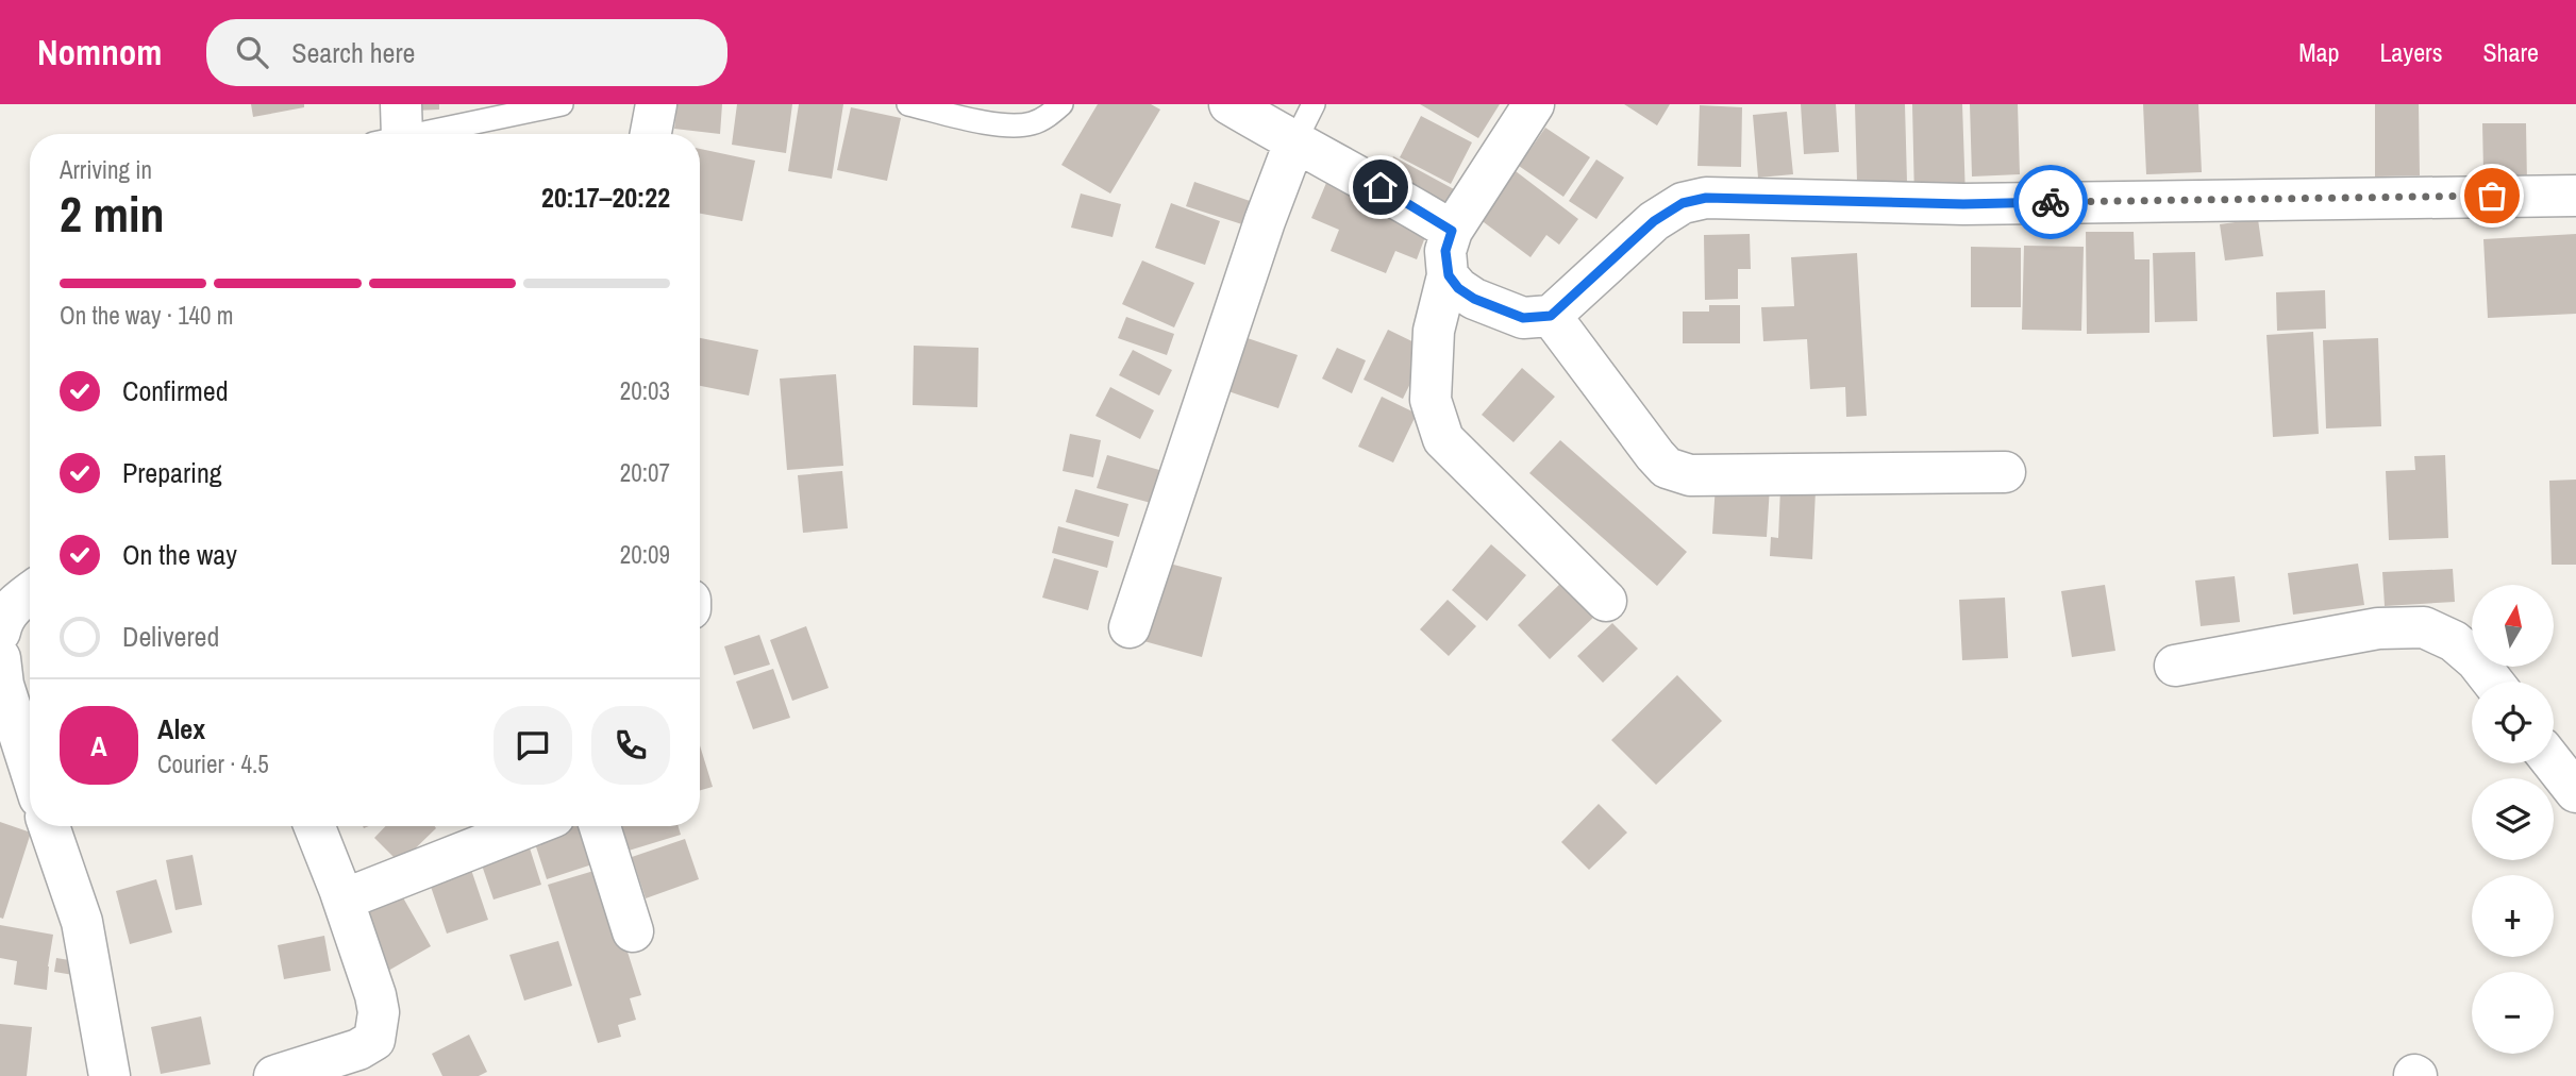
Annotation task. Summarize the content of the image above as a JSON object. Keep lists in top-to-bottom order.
{
  "north": "top",
  "page": {
    "header": "Nomnom",
    "search": "Search here",
    "nav": ["Map", "Layers", "Share"],
    "heading": ["2 min", "Arriving in", "20:17–20:22"],
    "panel": ["Alex", "Courier · 4.5"],
    "bar": "On the way · 140 m",
    "list": [
      ["Confirmed", "20:03"],
      ["Preparing", "20:07"],
      ["On the way", "20:09"],
      "Delivered"
    ],
    "map_buttons": ["+", "−"],
    "round": "A"
  }
}
